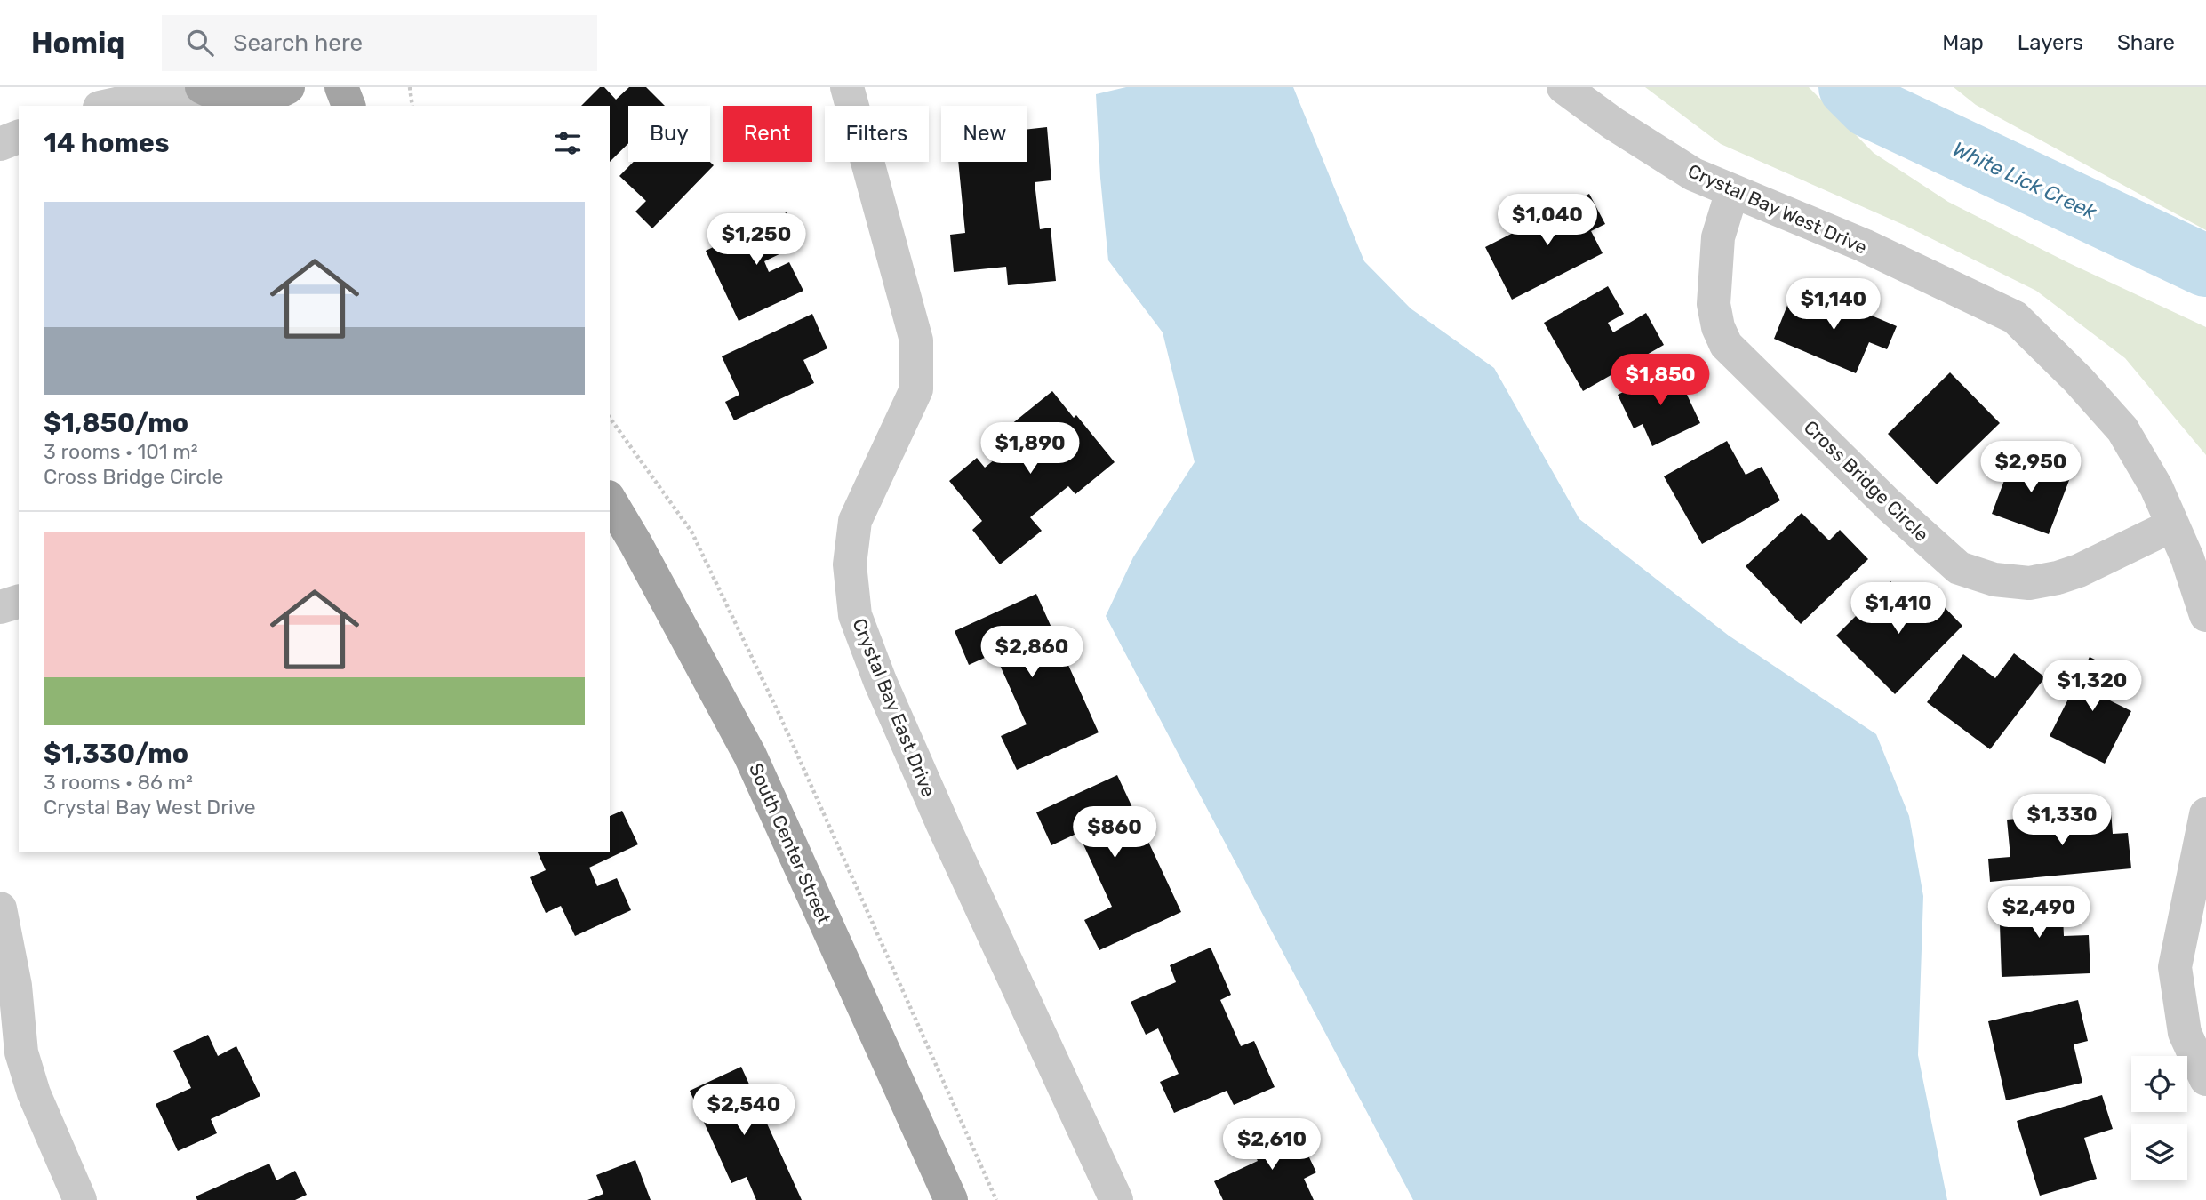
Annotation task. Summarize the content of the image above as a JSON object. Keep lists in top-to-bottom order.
{
  "streets": {
    "main road": ["South Center Street"],
    "street": ["Crystal Bay West Drive", "Cross Bridge Circle", "Crystal Bay East Drive"]
  },
  "crossings": [
    ["Crystal Bay West Drive", "Cross Bridge Circle"]
  ],
  "water": ["White Lick Creek"],
  "page": {
    "header": "Homiq",
    "search": "Search here",
    "nav": ["Map", "Layers", "Share"],
    "chip": [
      "Buy",
      "Rent",
      "Filters",
      "New"
    ],
    "heading": "14 homes",
    "list": [
      {
        "name": "$1,850/mo",
        "note": "3 rooms · 101 m² · Cross Bridge Circle"
      },
      {
        "name": "$1,330/mo",
        "note": "3 rooms · 86 m² · Crystal Bay West Drive"
      }
    ],
    "price": [
      "$1,040",
      "$1,250",
      "$1,140",
      "$1,850",
      "$1,890",
      "$2,950",
      "$1,410",
      "$2,860",
      "$1,320",
      "$1,330",
      "$860",
      "$2,490",
      "$2,540",
      "$2,610"
    ]
  }
}
